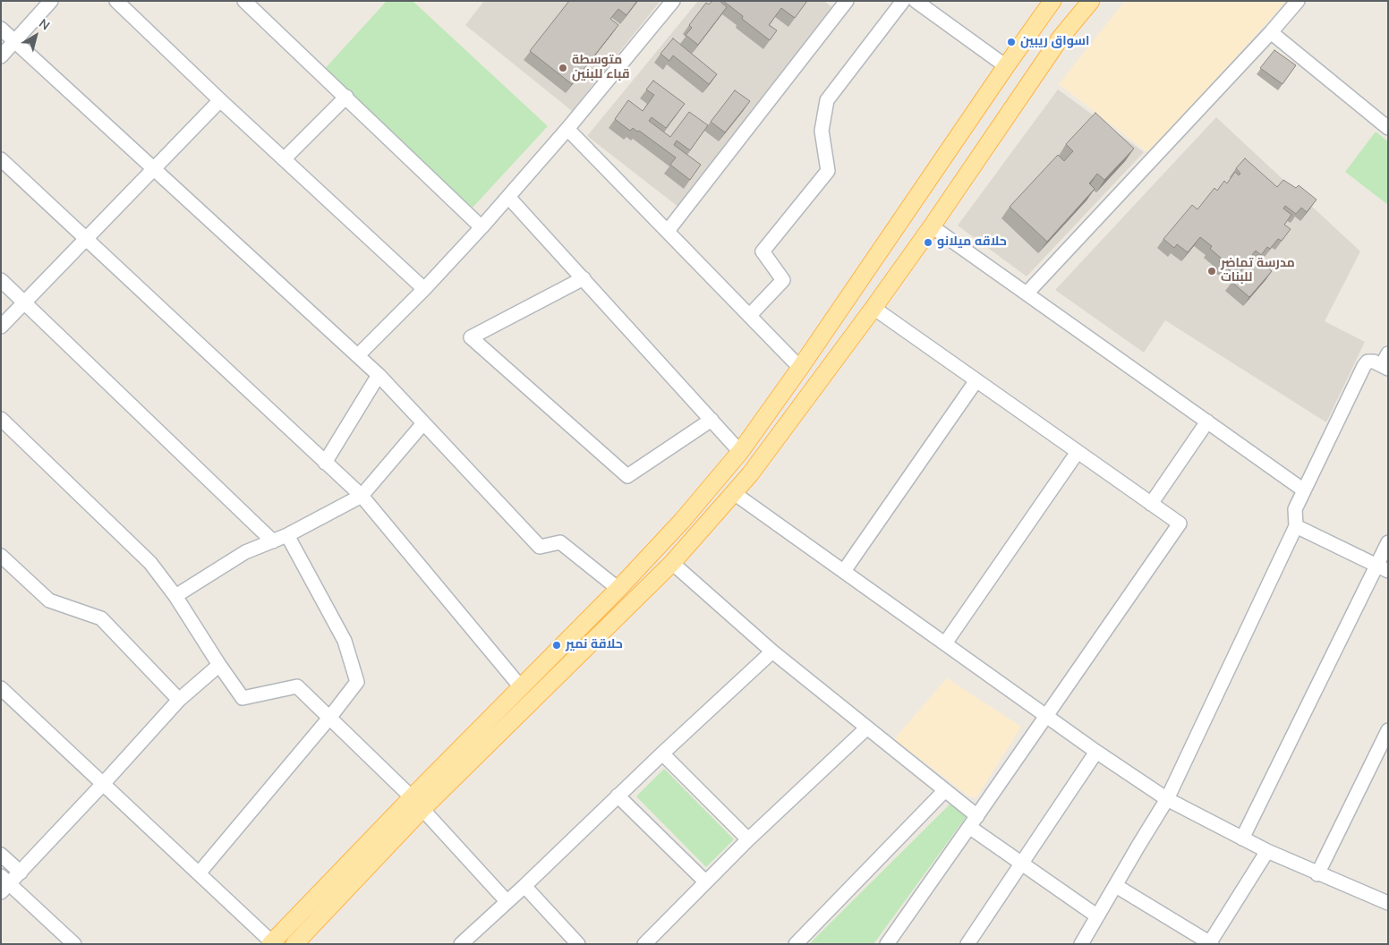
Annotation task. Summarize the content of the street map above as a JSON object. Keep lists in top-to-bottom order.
{
  "places": [
    "اسواق ريبين",
    "متوسطة قباء للبنين",
    "حلاقه ميلانو",
    "مدرسة تماضر للبنات",
    "حلاقة نمير"
  ],
  "north": "top right"
}
